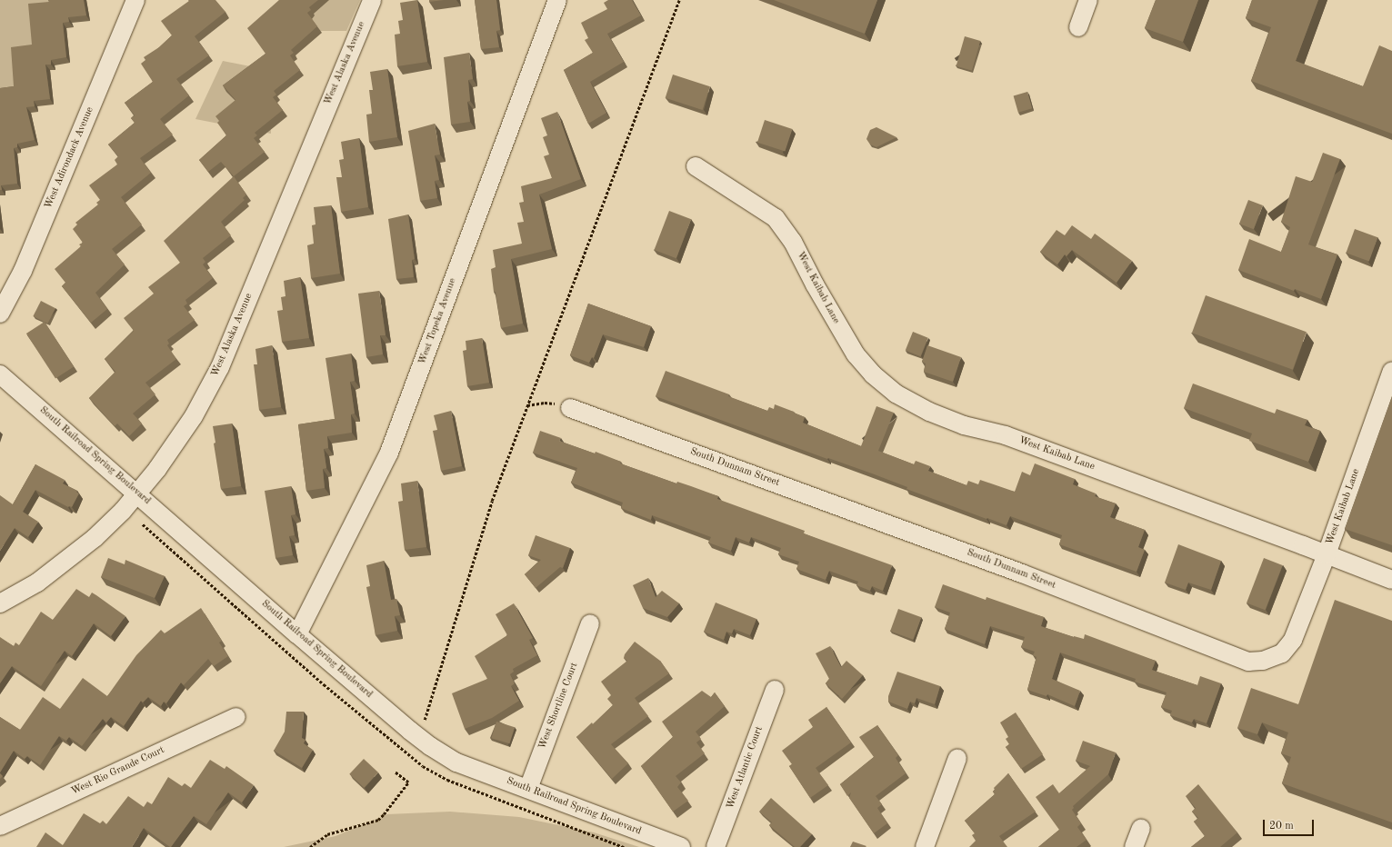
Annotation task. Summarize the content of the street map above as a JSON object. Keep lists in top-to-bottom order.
{
  "streets": {
    "street": [
      "West Alaska Avenue",
      "West Adirondack Avenue",
      "West Kaibab Lane",
      "West Topeka Avenue",
      "South Railroad Spring Boulevard",
      "South Dunnam Street",
      "West Shortline Court",
      "West Atlantic Court",
      "West Rio Grande Court"
    ]
  },
  "crossings": [
    ["West Alaska Avenue", "South Railroad Spring Boulevard"],
    ["West Kaibab Lane", "South Dunnam Street"],
    ["West Topeka Avenue", "South Railroad Spring Boulevard"],
    ["South Railroad Spring Boulevard", "West Shortline Court"]
  ],
  "scale_bar": "20 m"
}
